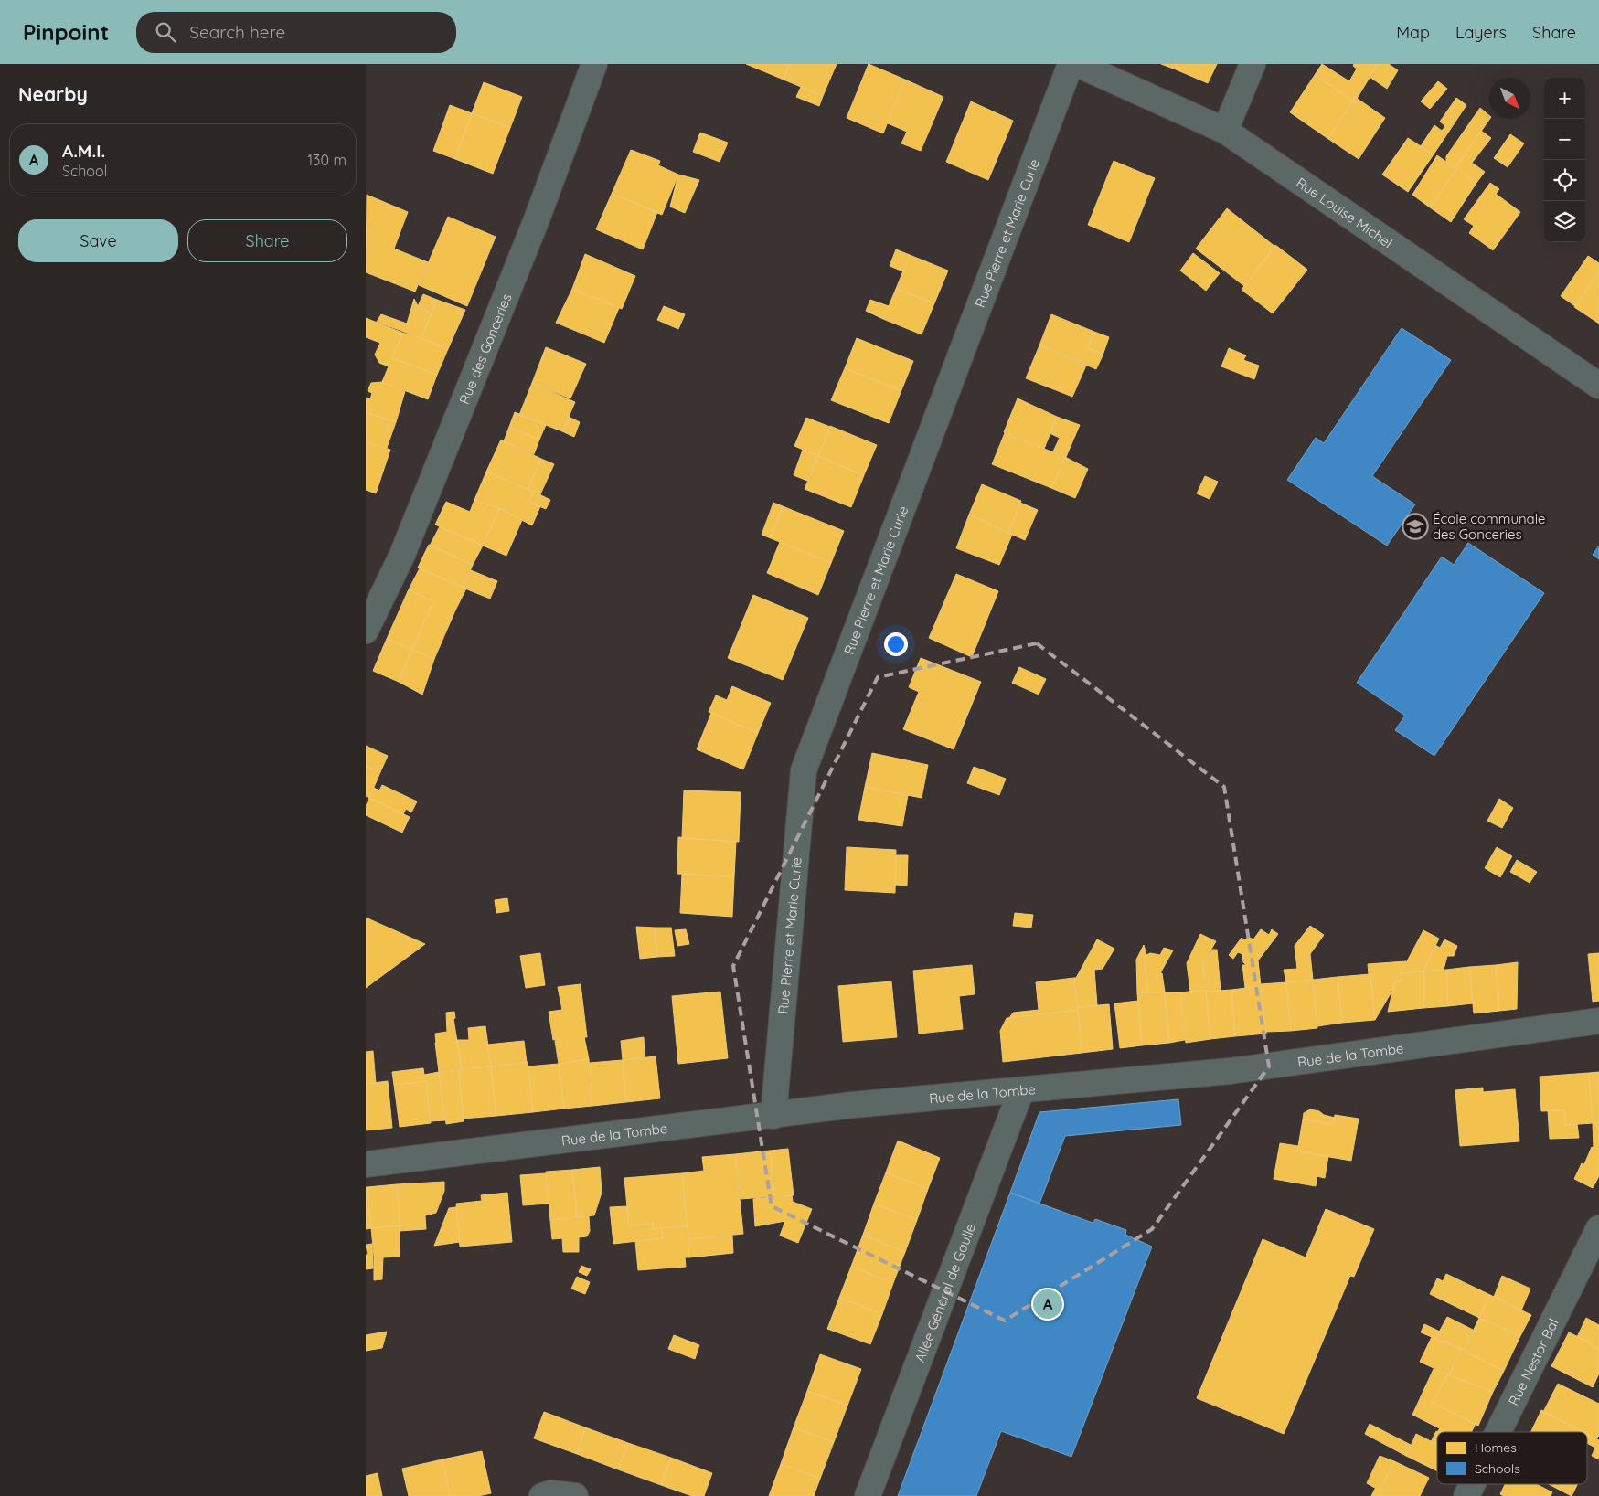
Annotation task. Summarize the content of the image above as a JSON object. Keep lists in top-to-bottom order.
{
  "streets": {
    "street": [
      "Rue Louise Michel",
      "Rue Pierre et Marie Curie",
      "Rue des Gonceries",
      "Rue de la Tombe",
      "Allée Général de Gaulle",
      "Rue Nestor Bal"
    ]
  },
  "crossings": [
    ["Rue Pierre et Marie Curie", "Rue de la Tombe"],
    ["Rue de la Tombe", "Allée Général de Gaulle"]
  ],
  "places": {
    "school or university": ["École communale des Gonceries"]
  },
  "legend": ["Homes", "Schools"],
  "north": "bottom right",
  "page": {
    "header": "Pinpoint",
    "search": "Search here",
    "nav": ["Map", "Layers", "Share"],
    "heading": "Nearby",
    "map_buttons": ["+", "−"],
    "list": [
      {
        "mark": "A",
        "name": "A.M.I.",
        "note": "School",
        "value": "130 m"
      }
    ],
    "buttons": ["Save", "Share"],
    "pins": "A"
  }
}
